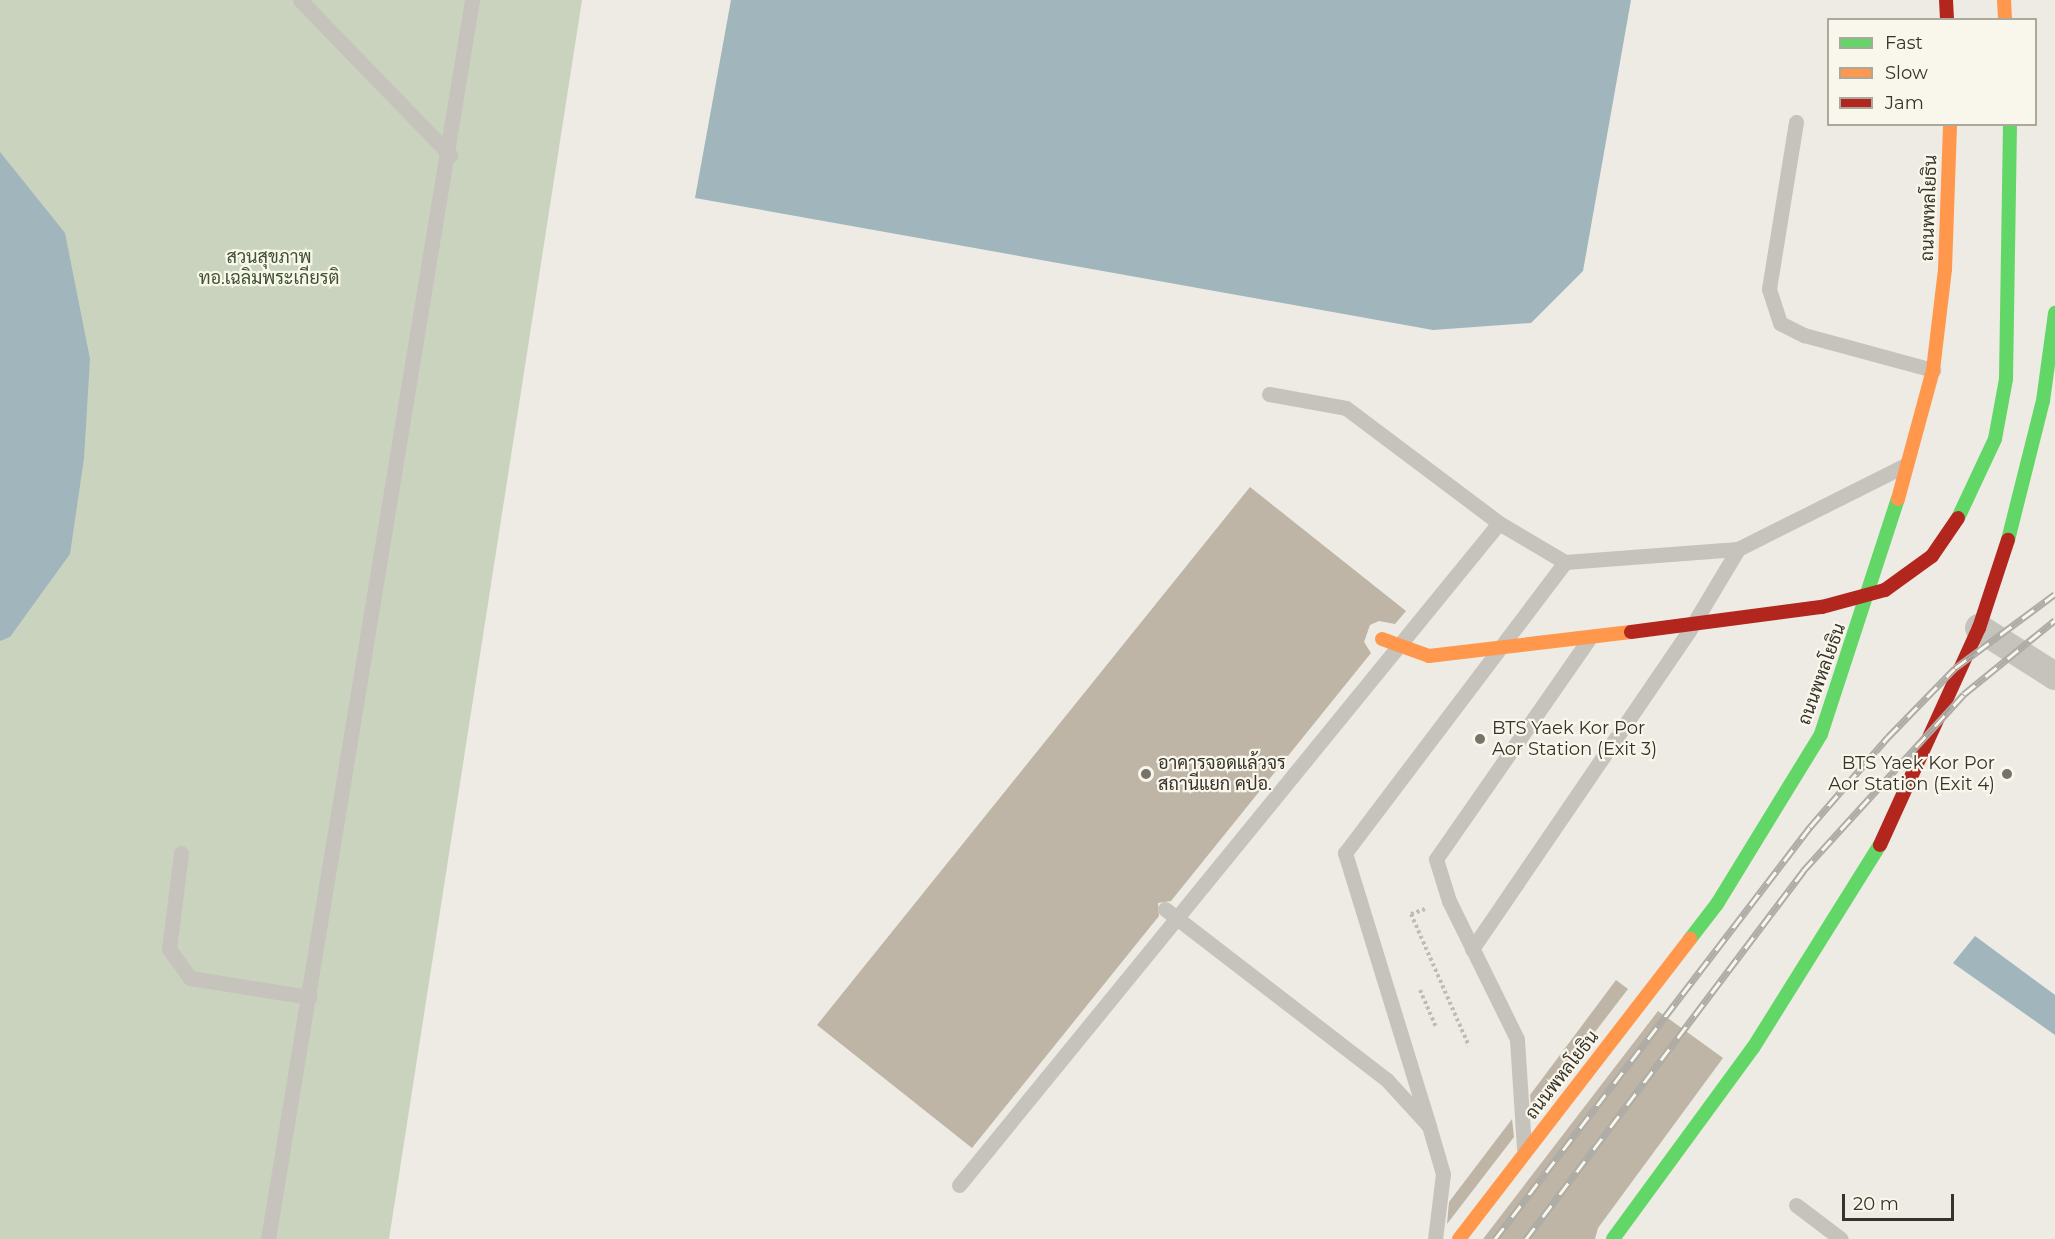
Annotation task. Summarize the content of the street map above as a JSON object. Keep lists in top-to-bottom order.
{
  "streets": {
    "main road": ["ถนนพหลโยธิน"]
  },
  "parks": ["สวนสุขภาพ ทอ.เฉลิมพระเกียรติ"],
  "places": ["BTS Yaek Kor Por Aor Station (Exit 3)", "อาคารจอดแล้วจร สถานีแยก คปอ.", "BTS Yaek Kor Por Aor Station (Exit 4)"],
  "legend": ["Fast", "Slow", "Jam"],
  "scale_bar": "20 m"
}
